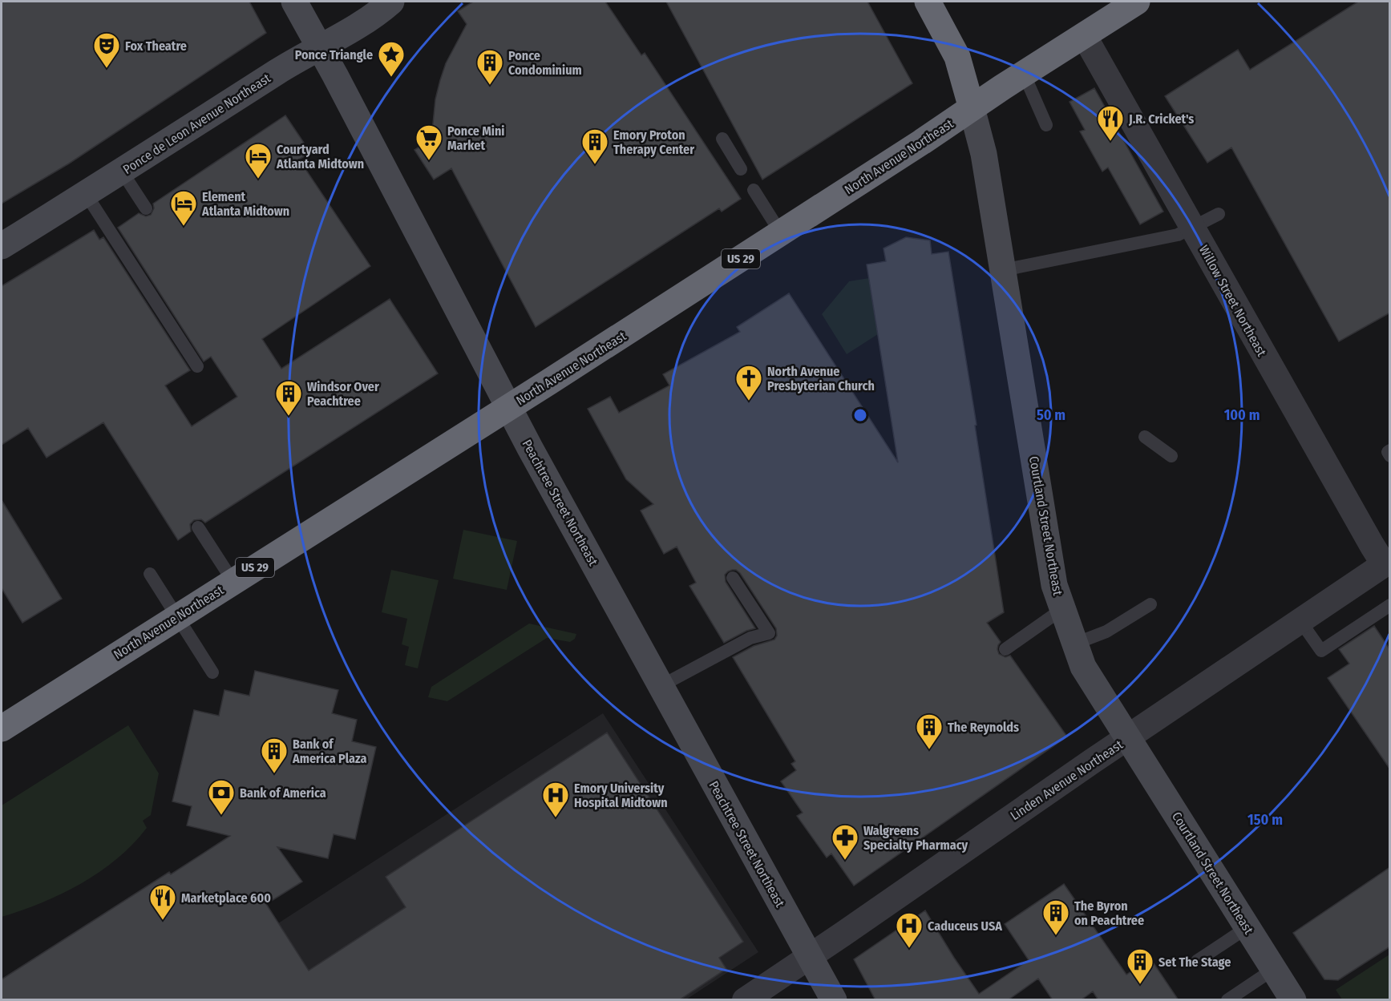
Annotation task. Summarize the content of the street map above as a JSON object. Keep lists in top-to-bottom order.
{
  "streets": {
    "highway": ["North Avenue Northeast", "US 29"],
    "main road": ["Ponce de Leon Avenue Northeast", "Peachtree Street Northeast", "Courtland Street Northeast"],
    "street": ["Willow Street Northeast", "Linden Avenue Northeast"]
  },
  "crossings": [
    ["Ponce de Leon Avenue Northeast", "Peachtree Street Northeast"],
    ["North Avenue Northeast", "Willow Street Northeast"],
    ["North Avenue Northeast", "Peachtree Street Northeast"],
    ["North Avenue Northeast", "Courtland Street Northeast"],
    ["Willow Street Northeast", "Linden Avenue Northeast"],
    ["Peachtree Street Northeast", "Linden Avenue Northeast"],
    ["Courtland Street Northeast", "Linden Avenue Northeast"]
  ],
  "places": {
    "theatre": ["Fox Theatre"],
    "place": ["Ponce Triangle"],
    "building": [
      "Ponce Condominium",
      "Emory Proton Therapy Center",
      "Windsor Over Peachtree",
      "The Reynolds",
      "Bank of America Plaza",
      "The Byron on Peachtree",
      "Set The Stage"
    ],
    "restaurant": ["J.R. Cricket's", "Marketplace 600"],
    "supermarket": ["Ponce Mini Market"],
    "hotel": ["Courtyard Atlanta Midtown", "Element Atlanta Midtown"],
    "church": ["North Avenue Presbyterian Church"],
    "bank": ["Bank of America"],
    "hospital": ["Emory University Hospital Midtown", "Caduceus USA"],
    "pharmacy": ["Walgreens Specialty Pharmacy"]
  },
  "rings": ["50 m", "100 m", "150 m"]
}
